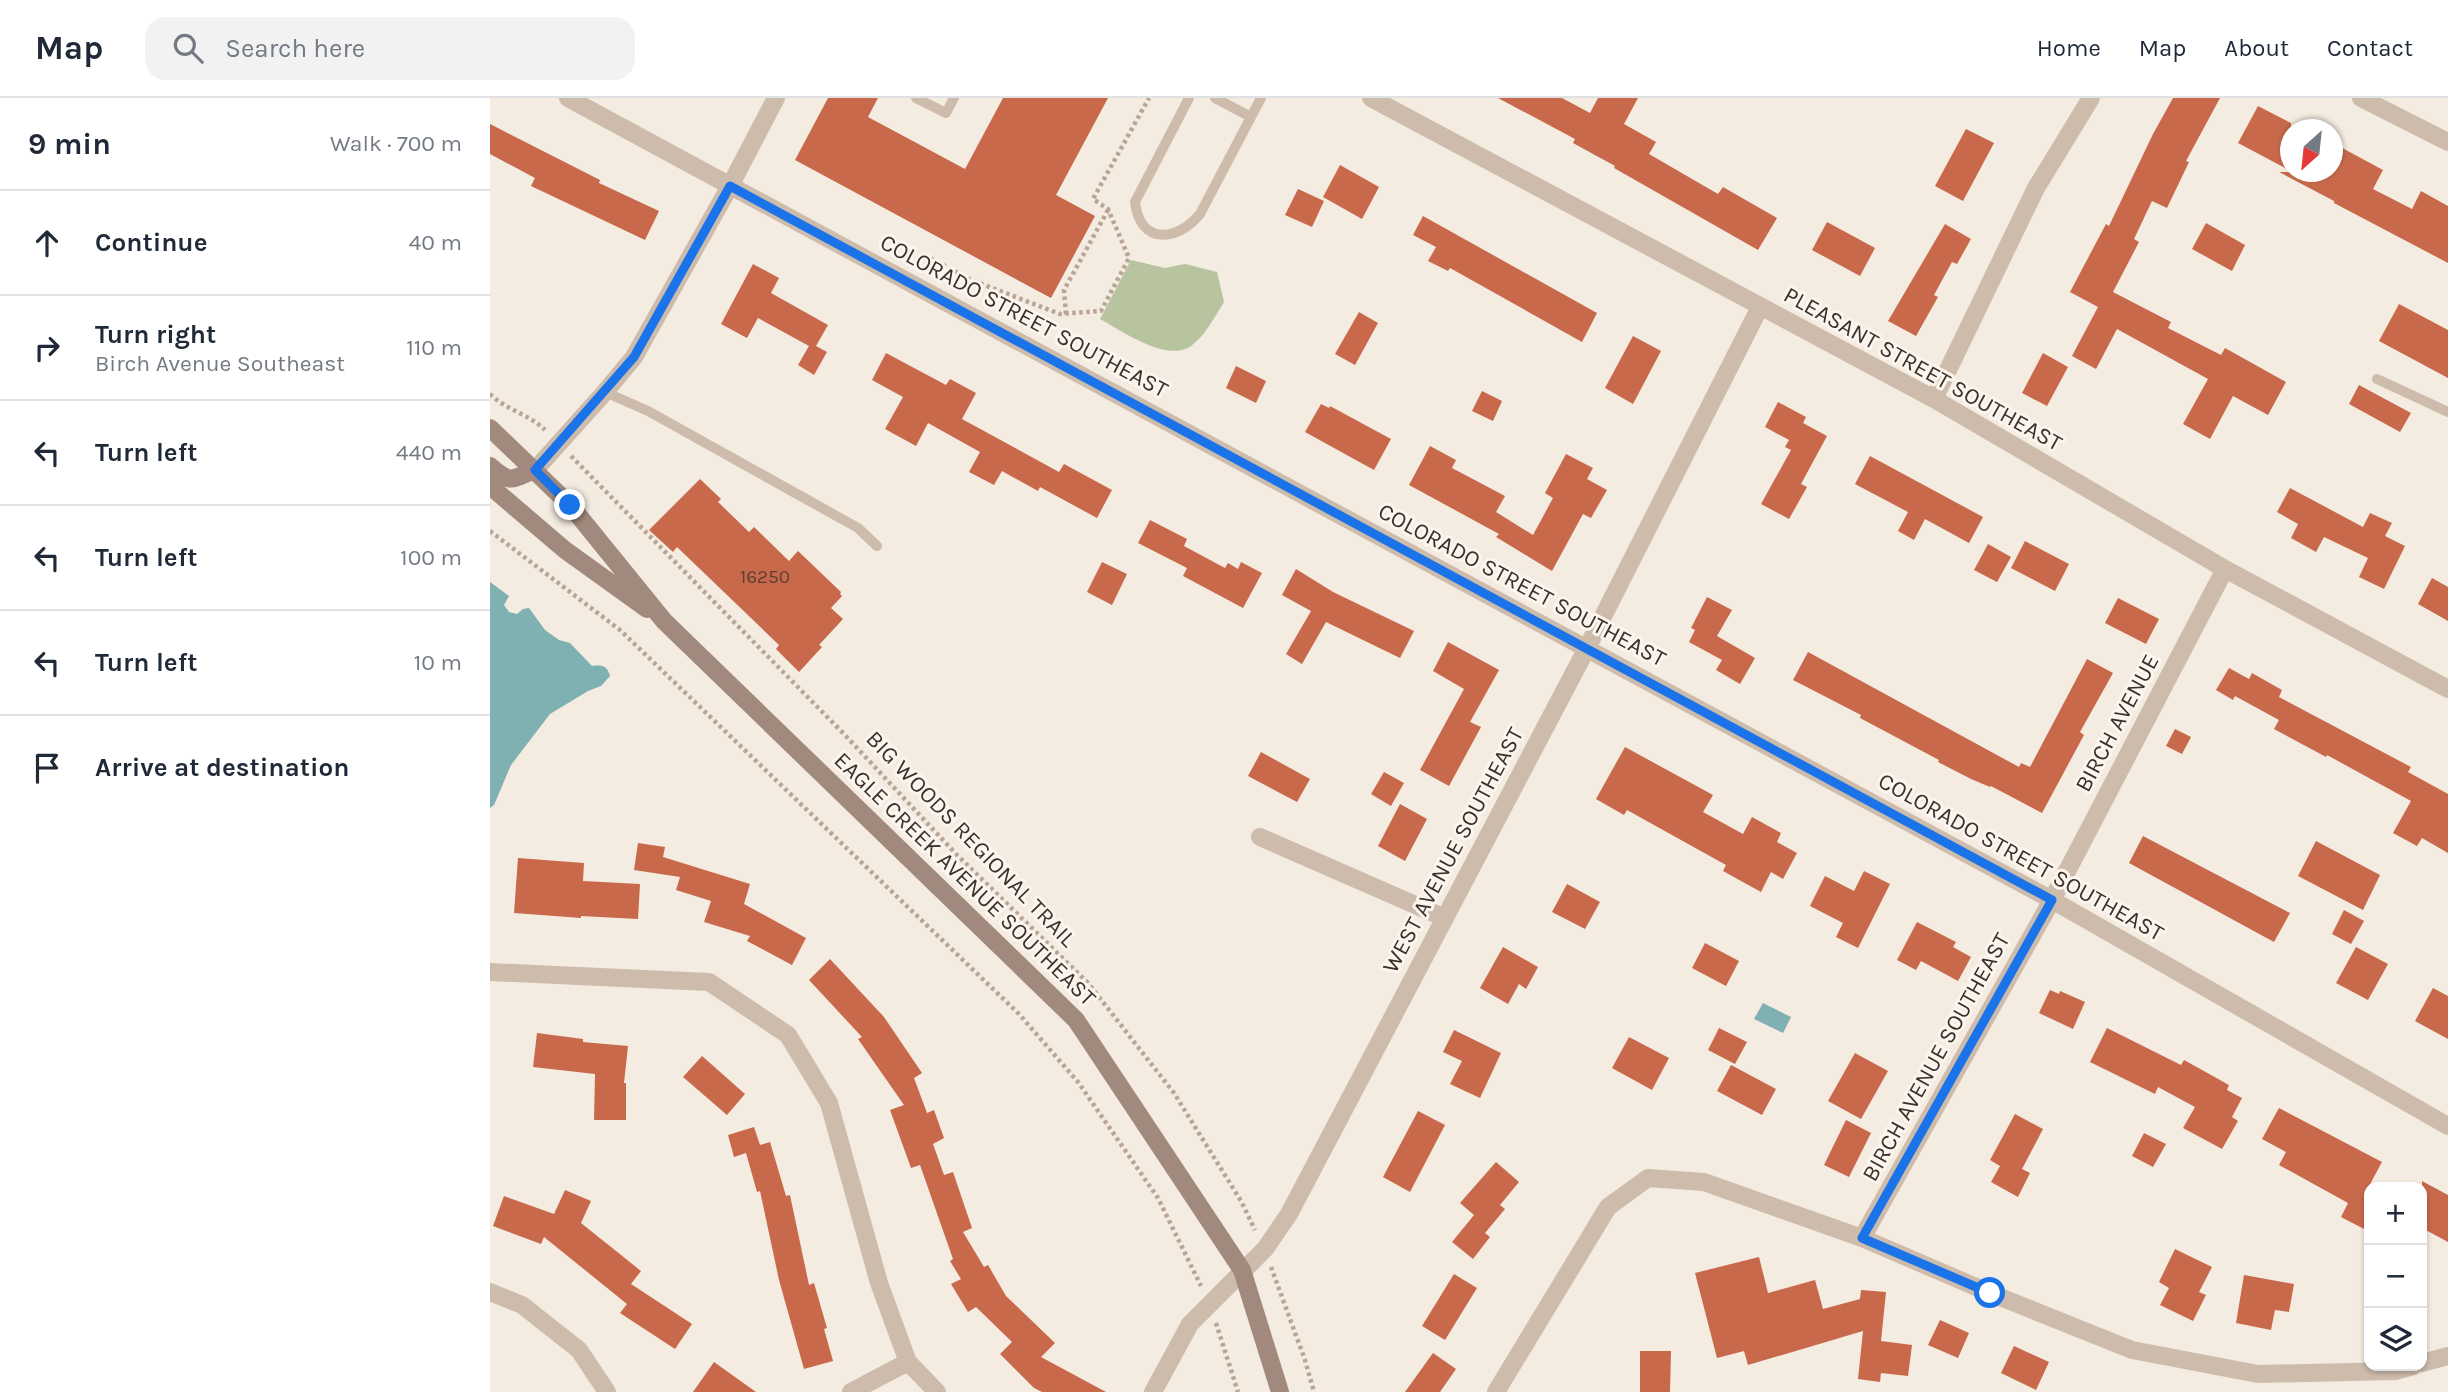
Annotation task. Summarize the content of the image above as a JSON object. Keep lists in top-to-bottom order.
{
  "streets": {
    "main road": ["EAGLE CREEK AVENUE SOUTHEAST"],
    "street": [
      "COLORADO STREET SOUTHEAST",
      "PLEASANT STREET SOUTHEAST",
      "BIRCH AVENUE",
      "WEST AVENUE SOUTHEAST",
      "BIRCH AVENUE SOUTHEAST"
    ],
    "path": ["BIG WOODS REGIONAL TRAIL"]
  },
  "crossings": [
    ["COLORADO STREET SOUTHEAST", "BIRCH AVENUE"],
    ["COLORADO STREET SOUTHEAST", "WEST AVENUE SOUTHEAST"],
    ["COLORADO STREET SOUTHEAST", "BIRCH AVENUE SOUTHEAST"],
    ["PLEASANT STREET SOUTHEAST", "BIRCH AVENUE"],
    ["PLEASANT STREET SOUTHEAST", "WEST AVENUE SOUTHEAST"],
    ["BIRCH AVENUE", "BIRCH AVENUE SOUTHEAST"],
    ["BIG WOODS REGIONAL TRAIL", "WEST AVENUE SOUTHEAST"],
    ["WEST AVENUE SOUTHEAST", "EAGLE CREEK AVENUE SOUTHEAST"]
  ],
  "house_numbers": ["16250"],
  "north": "bottom left",
  "page": {
    "header": "Map",
    "search": "Search here",
    "nav": [
      "Home",
      "Map",
      "About",
      "Contact"
    ],
    "heading": ["9 min", "Walk · 700 m"],
    "list": [
      ["Continue", "40 m"],
      ["Turn right", "Birch Avenue Southeast", "110 m"],
      ["Turn left", "440 m"],
      ["Turn left", "100 m"],
      ["Turn left", "10 m"],
      "Arrive at destination"
    ],
    "map_buttons": ["+", "−"]
  }
}
